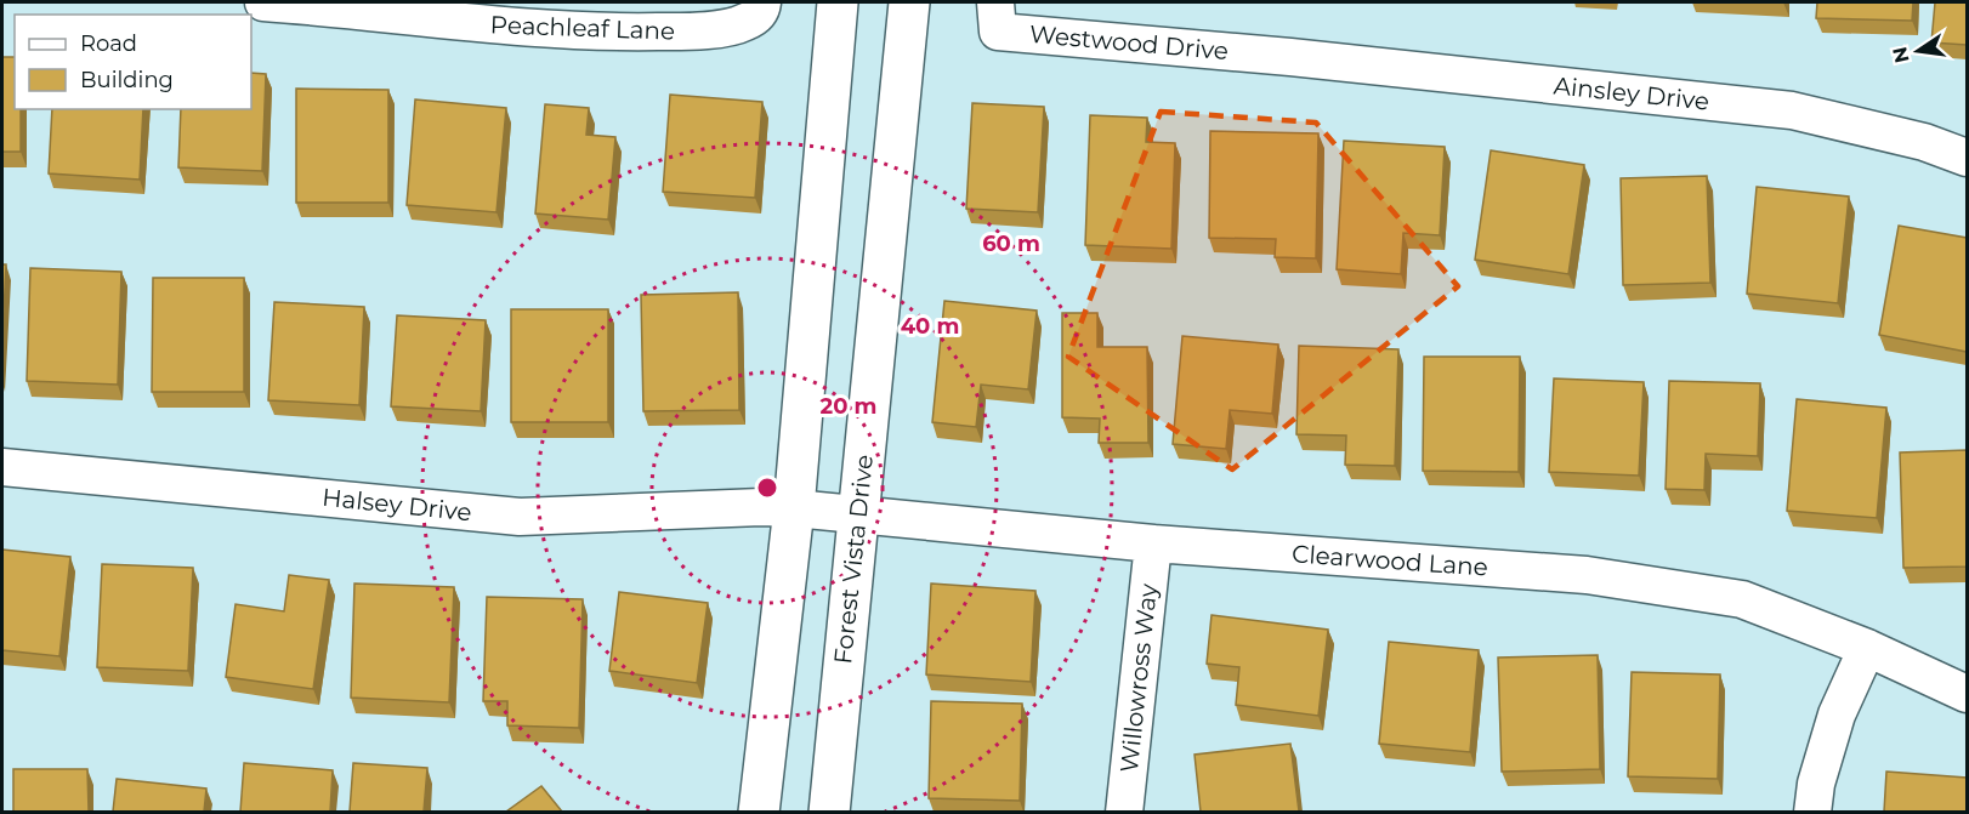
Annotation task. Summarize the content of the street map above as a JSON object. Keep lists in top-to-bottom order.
{
  "streets": {
    "main road": ["Forest Vista Drive"],
    "street": [
      "Peachleaf Lane",
      "Westwood Drive",
      "Ainsley Drive",
      "Halsey Drive",
      "Clearwood Lane",
      "Willowross Way"
    ]
  },
  "crossings": [
    ["Westwood Drive", "Ainsley Drive"],
    ["Halsey Drive", "Clearwood Lane"],
    ["Forest Vista Drive", "Clearwood Lane"],
    ["Clearwood Lane", "Willowross Way"]
  ],
  "legend": ["Road", "Building"],
  "north": "left",
  "rings": ["60 m", "40 m", "20 m"]
}
